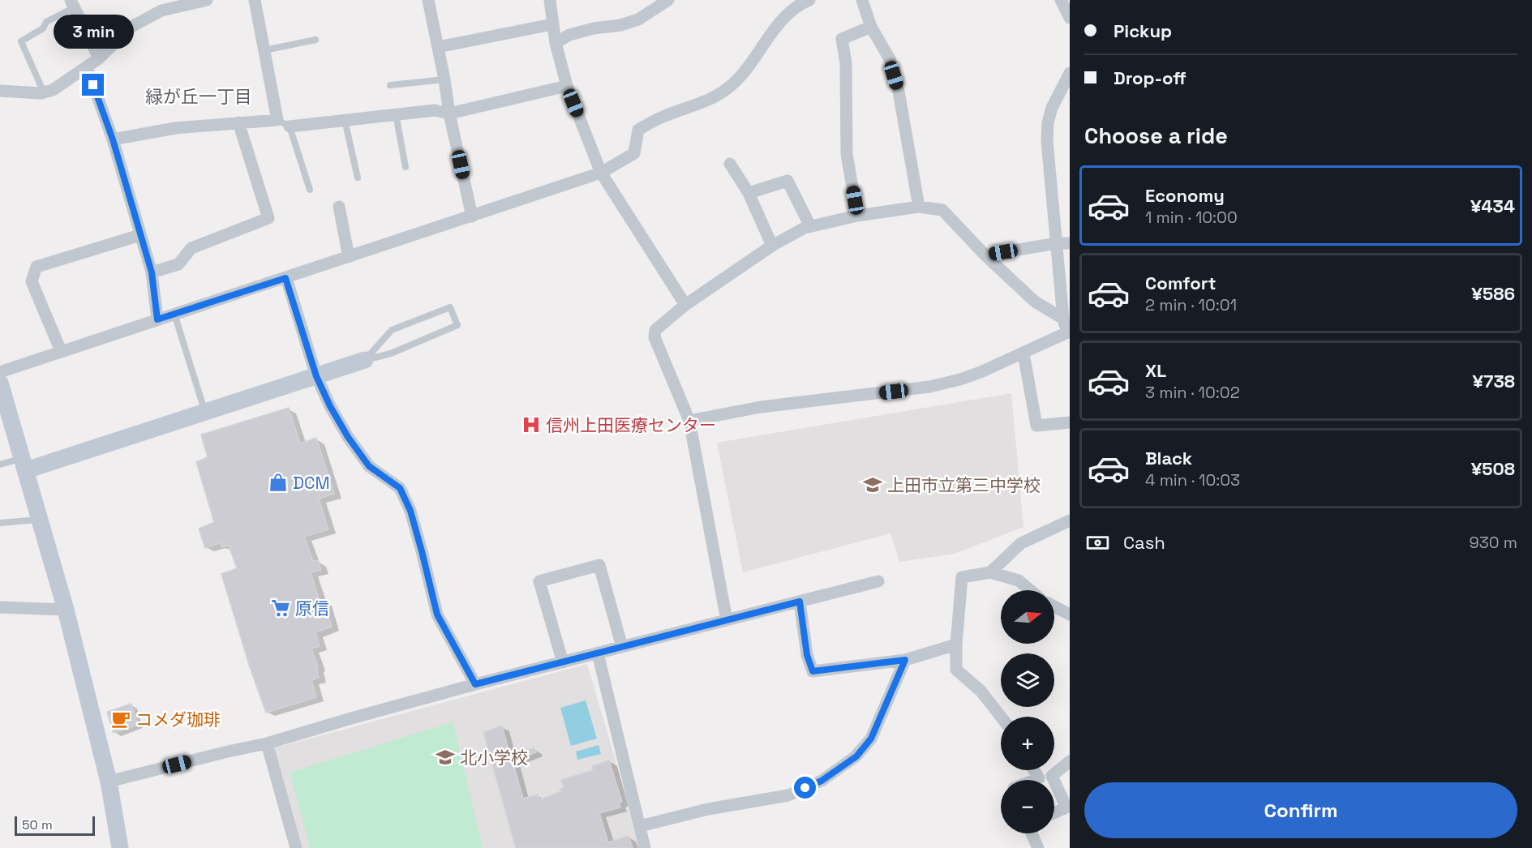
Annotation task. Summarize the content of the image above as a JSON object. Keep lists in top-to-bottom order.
{
  "districts": ["緑が丘一丁目"],
  "places": {
    "hospital": ["信州上田医療センター"],
    "shop": ["DCM"],
    "school or university": ["上田市立第三中学校", "北小学校"],
    "supermarket": ["原信"],
    "cafe": ["コメダ珈琲"]
  },
  "scale_bar": "50 m",
  "north": "right",
  "page": {
    "banner": ["Pickup", "Drop-off"],
    "bubble": "3 min",
    "heading": "Choose a ride",
    "list": [
      {
        "name": "Economy",
        "note": "1 min · 10:00",
        "value": "¥434"
      },
      {
        "name": "Comfort",
        "note": "2 min · 10:01",
        "value": "¥586"
      },
      {
        "name": "XL",
        "note": "3 min · 10:02",
        "value": "¥738"
      },
      {
        "name": "Black",
        "note": "4 min · 10:03",
        "value": "¥508"
      }
    ],
    "pay": ["Cash", "930 m"],
    "map_buttons": ["+", "−"],
    "buttons": "Confirm",
    "scale": "50 m"
  }
}
